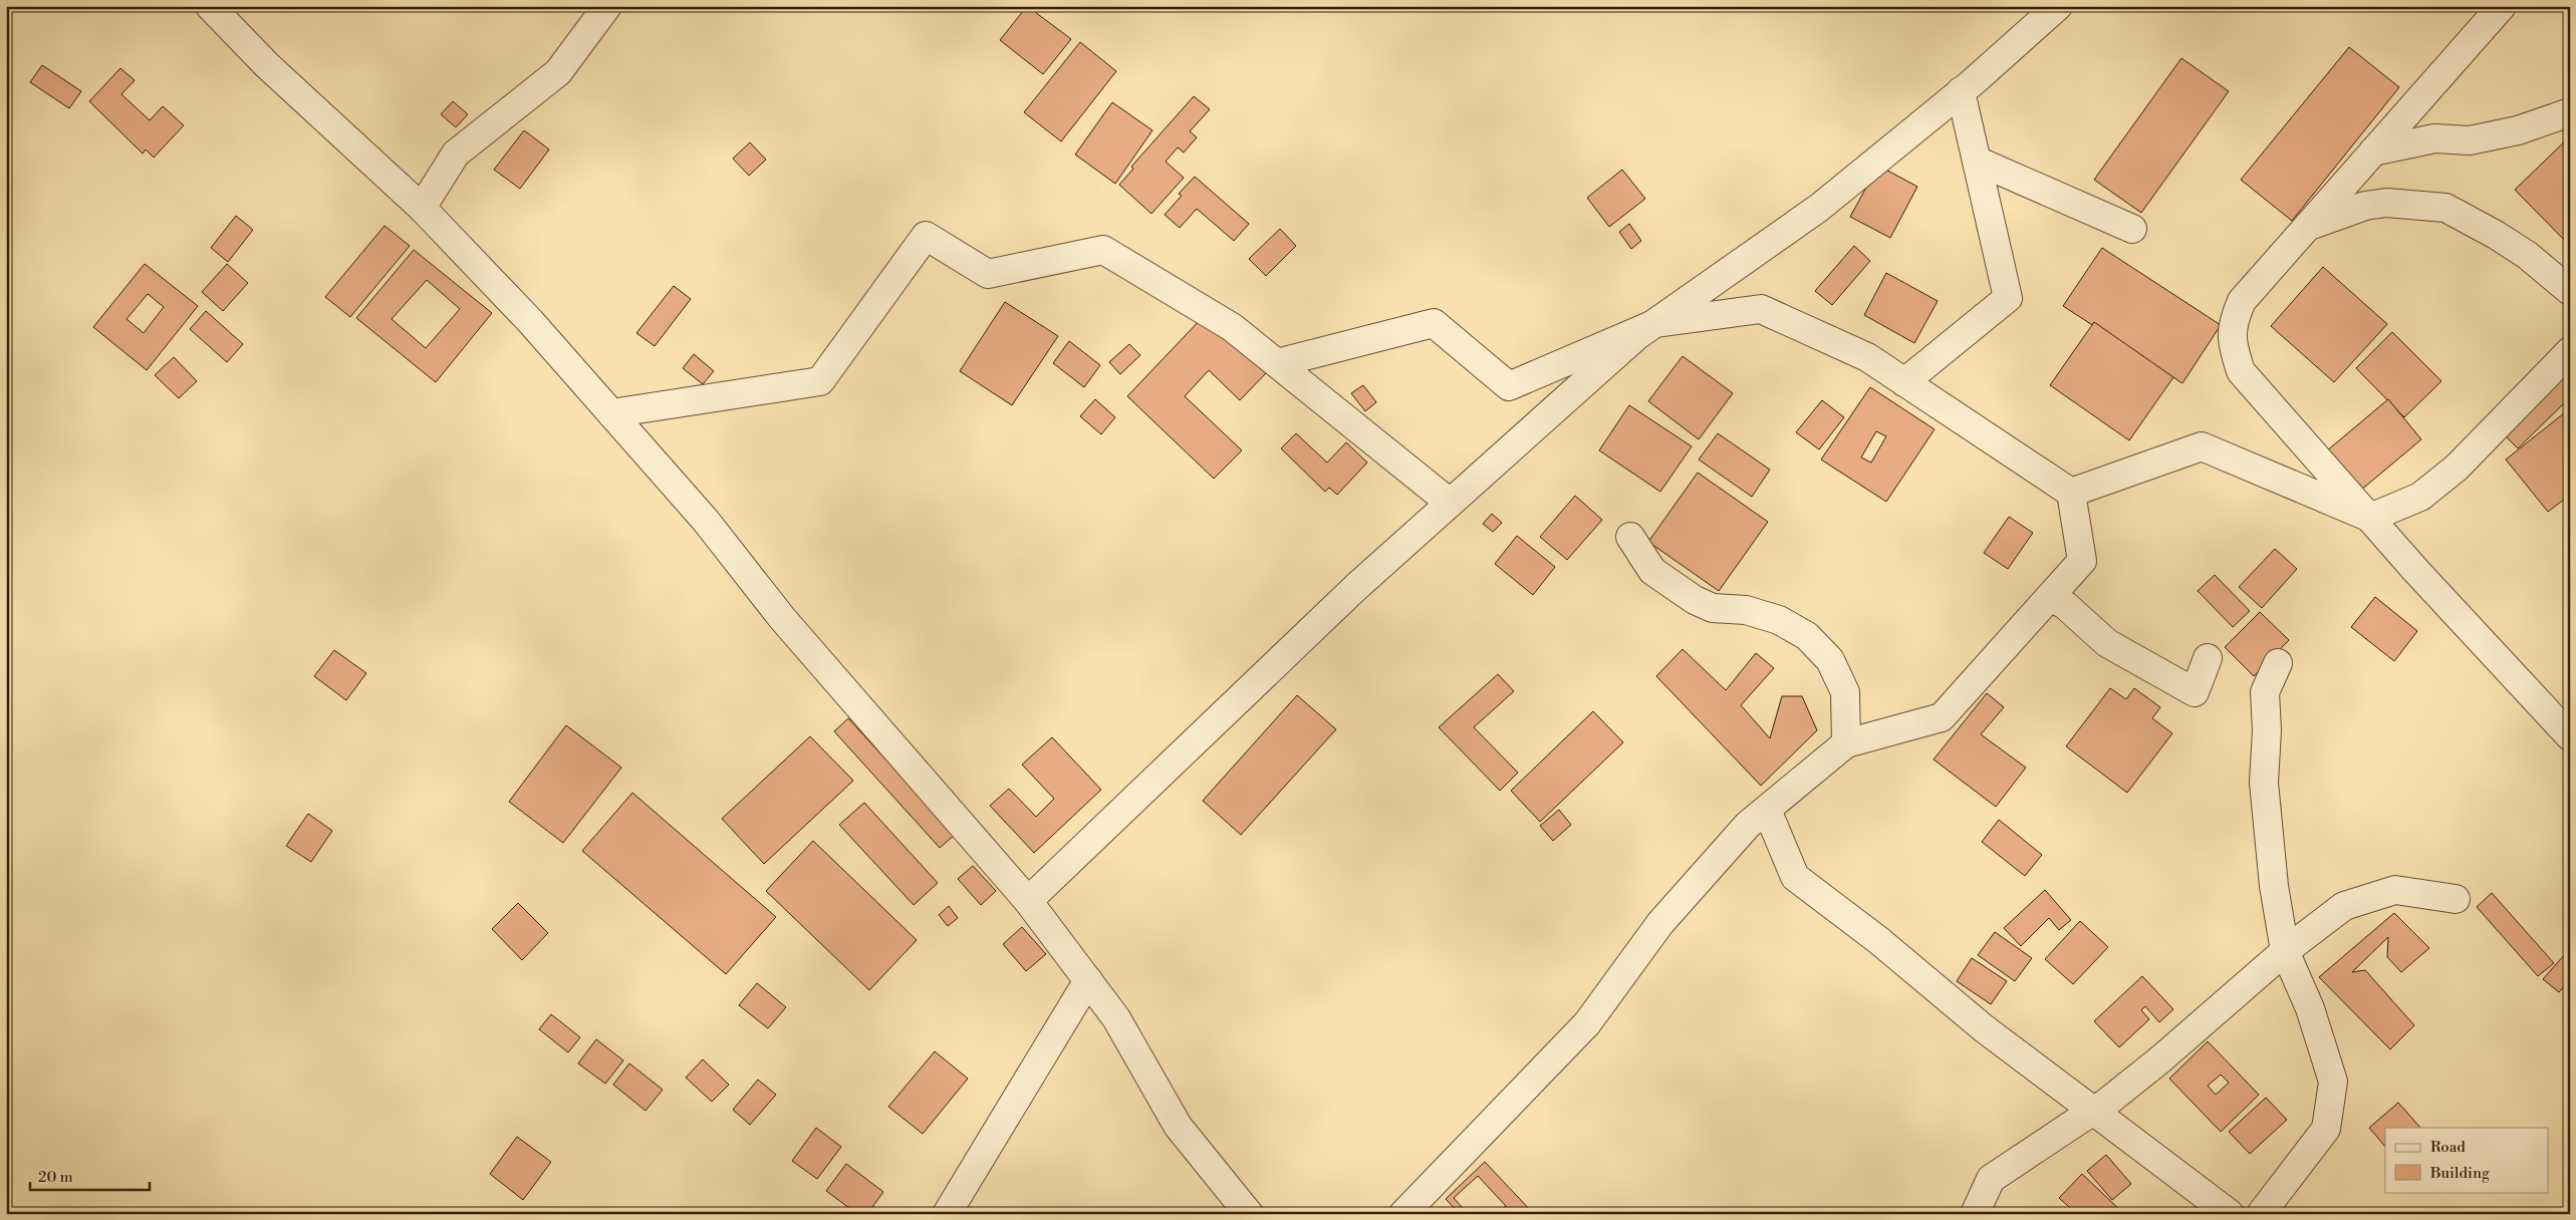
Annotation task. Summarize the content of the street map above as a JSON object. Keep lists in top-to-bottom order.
{
  "legend": ["Road", "Building"],
  "scale_bar": "20 m"
}
